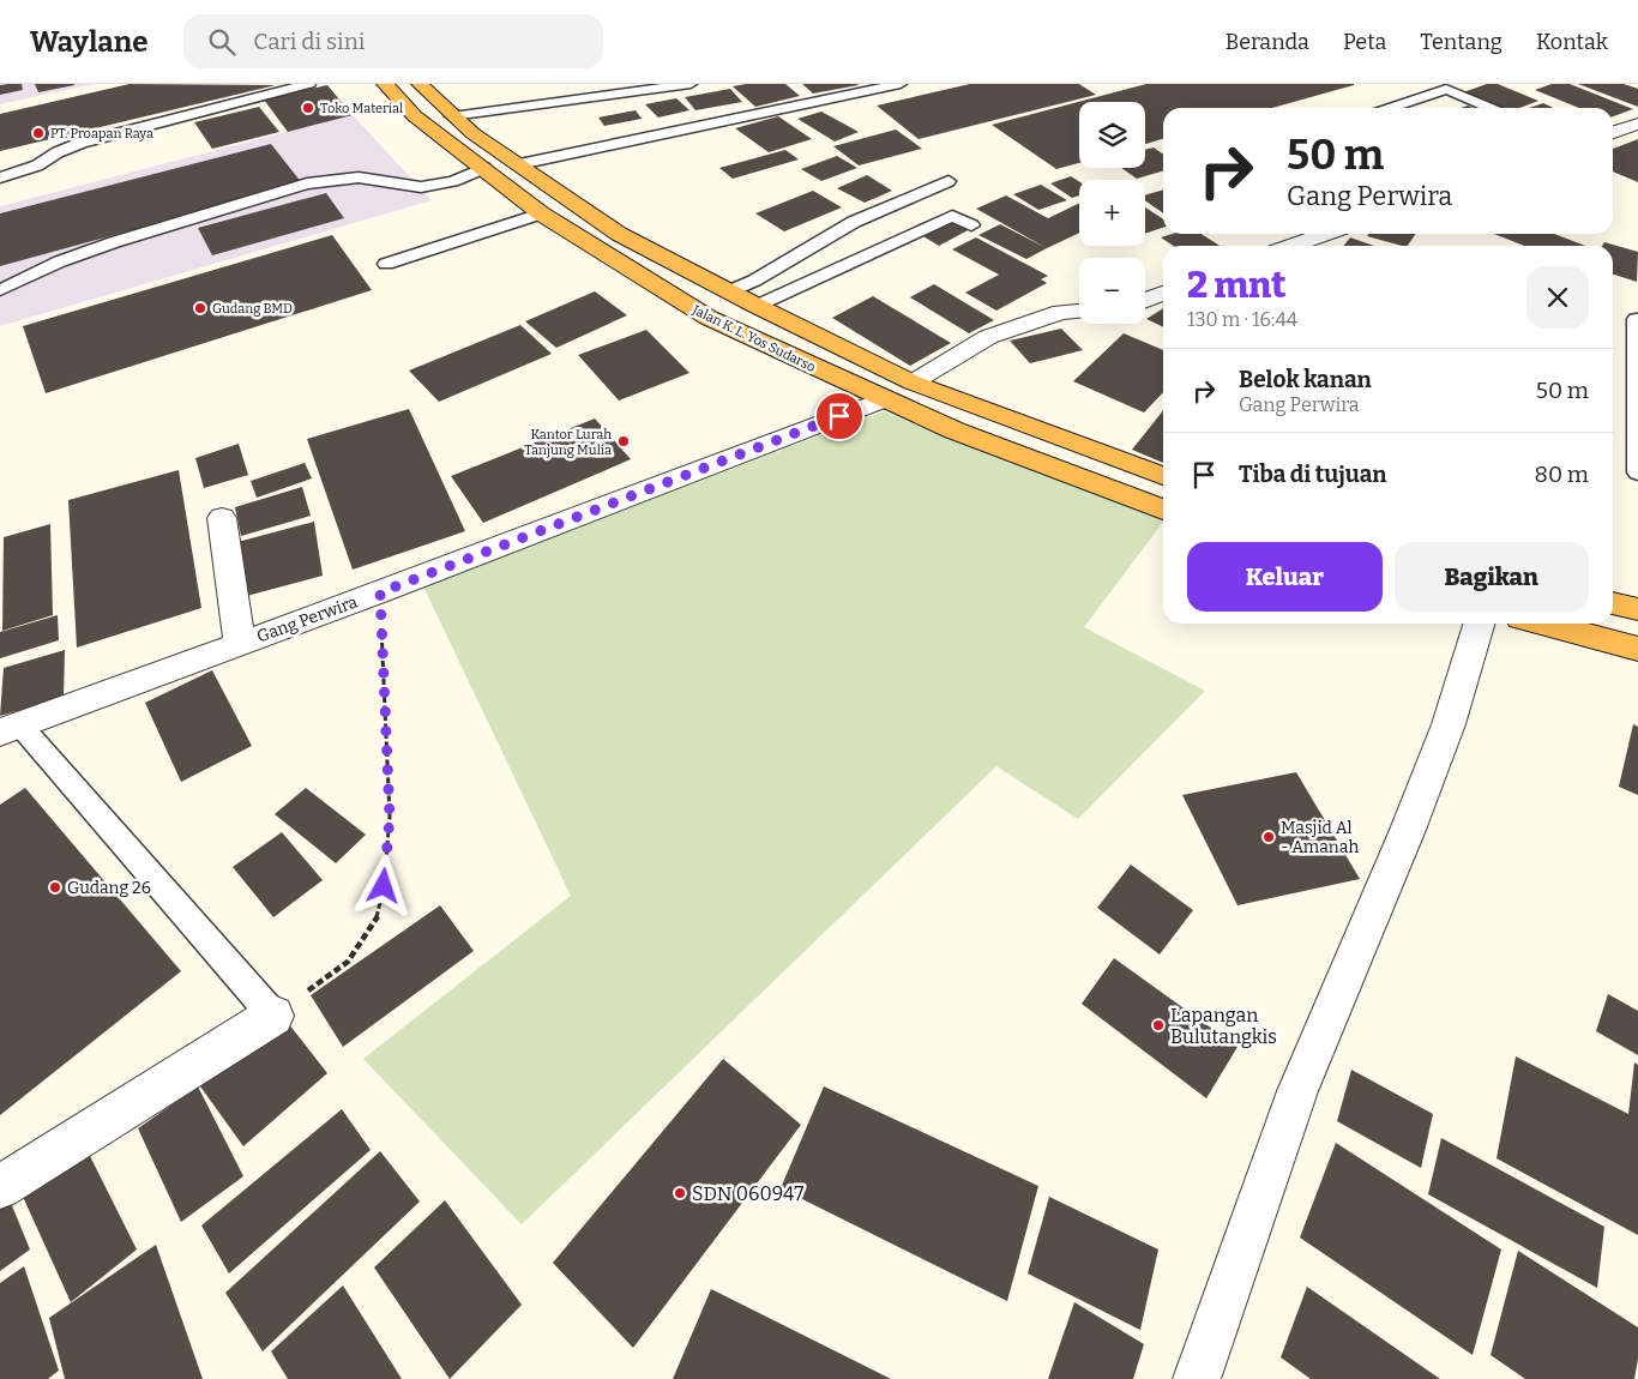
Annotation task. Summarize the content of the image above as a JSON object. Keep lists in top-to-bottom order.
{
  "streets": {
    "highway": ["Jalan K. L. Yos Sudarso"],
    "street": ["Gang Perwira"]
  },
  "crossings": [
    ["Jalan K. L. Yos Sudarso", "Gang Perwira"]
  ],
  "places": [
    "Toko Material",
    "PT. Proapan Raya",
    "Gudang BMD",
    "Kantor Lurah Tanjung Mulia",
    "Masjid Al - Amanah",
    "Gudang 26",
    "Lapangan Bulutangkis",
    "SDN 060947"
  ],
  "page": {
    "header": "Waylane",
    "search": "Cari di sini",
    "nav": [
      "Beranda",
      "Peta",
      "Tentang",
      "Kontak"
    ],
    "map_buttons": ["+", "−"],
    "turn": ["50 m", "Gang Perwira"],
    "heading": ["2 mnt", "130 m · 16:44"],
    "list": [
      {
        "name": "Belok kanan",
        "note": "Gang Perwira",
        "value": "50 m"
      },
      {
        "name": "Tiba di tujuan",
        "value": "80 m"
      }
    ],
    "buttons": ["Keluar", "Bagikan"]
  }
}
